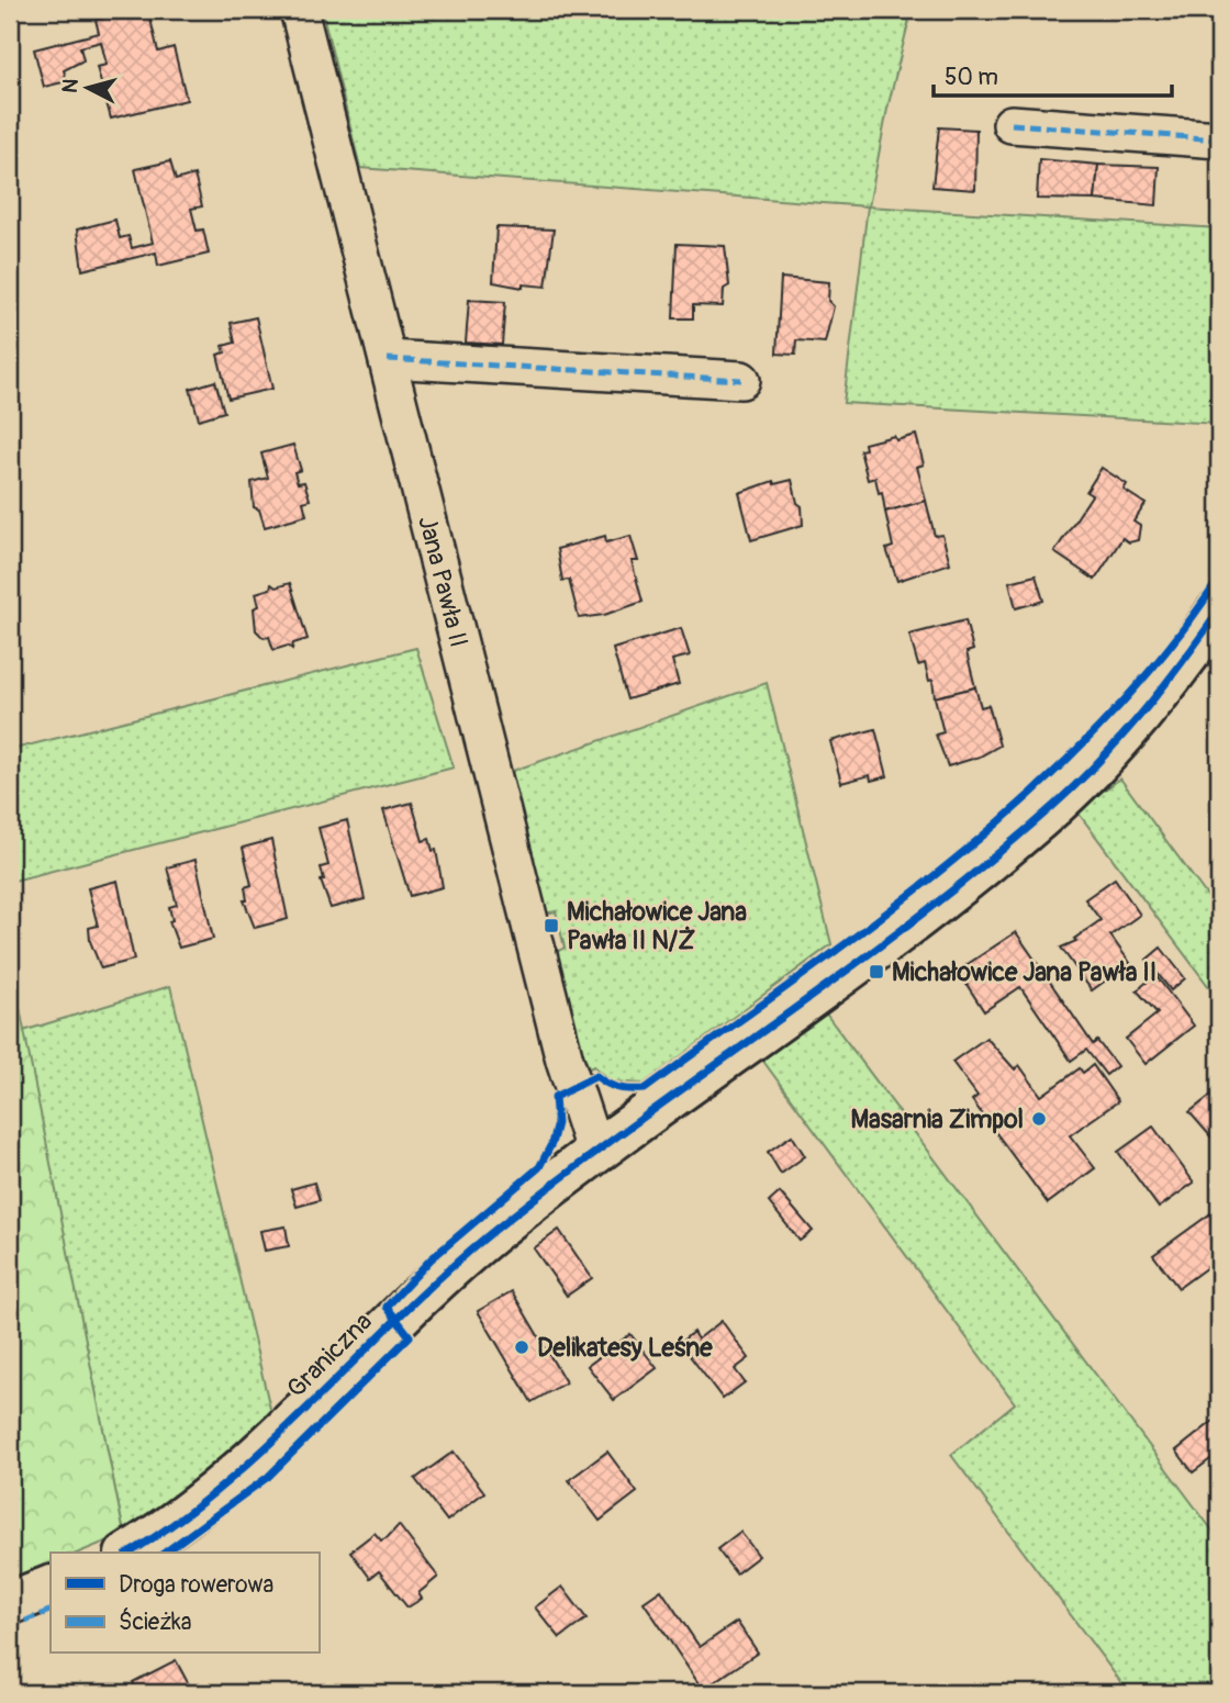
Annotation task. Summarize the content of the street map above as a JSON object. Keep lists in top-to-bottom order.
{
  "streets": {
    "street": ["Jana Pawła II", "Graniczna"]
  },
  "crossings": [
    ["Jana Pawła II", "Graniczna"]
  ],
  "places": {
    "transit": ["Michałowice Jana Pawła II N/Ż", "Michałowice Jana Pawła II"],
    "other": ["Masarnia Zimpol", "Delikatesy Leśne"]
  },
  "legend": ["Droga rowerowa", "Ścieżka"],
  "scale_bar": "50 m",
  "north": "left"
}
